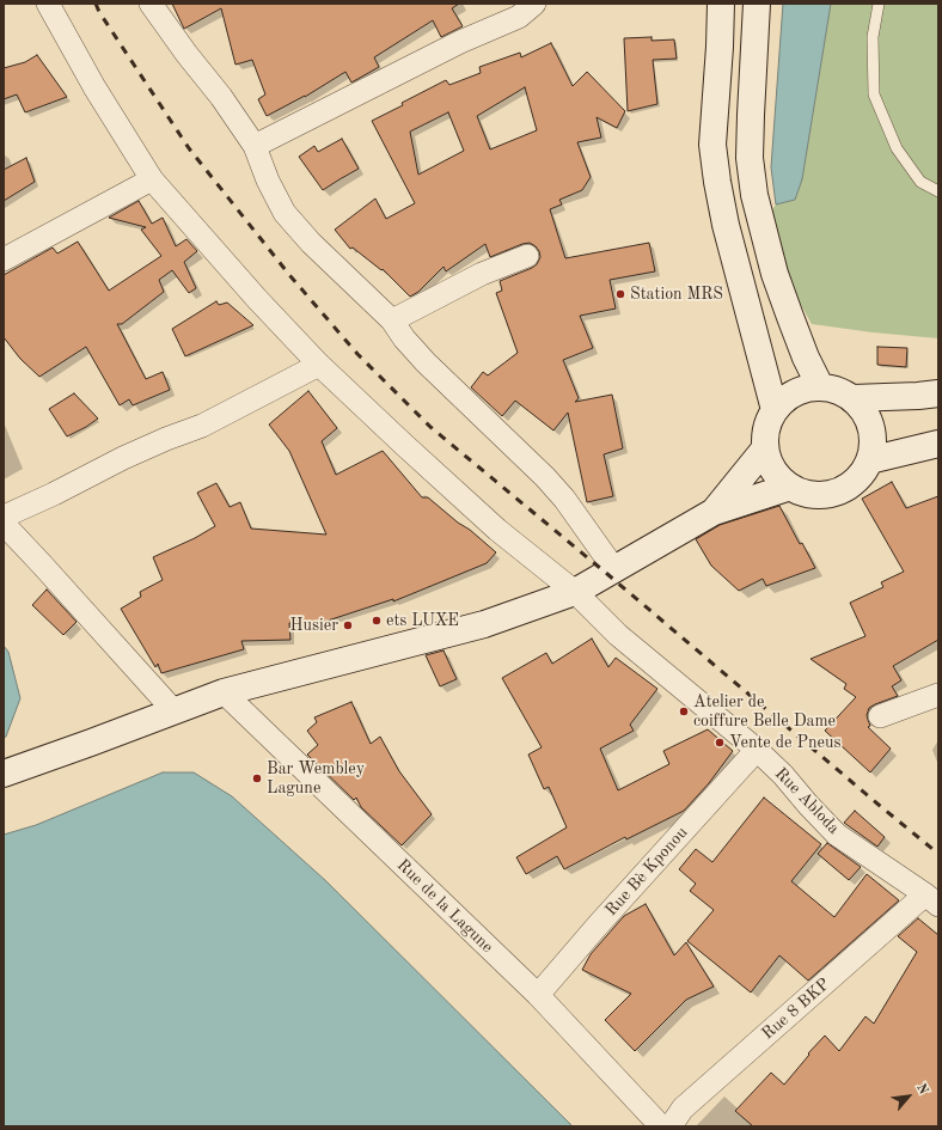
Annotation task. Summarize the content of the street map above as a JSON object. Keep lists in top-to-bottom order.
{
  "streets": {
    "street": [
      "Rue Abloda",
      "Rue Bè Kponou",
      "Rue de la Lagune",
      "Rue 8 BKP"
    ]
  },
  "crossings": [
    ["Rue Abloda", "Rue Bè Kponou"],
    ["Rue Abloda", "Rue 8 BKP"],
    ["Rue Bè Kponou", "Rue de la Lagune"]
  ],
  "places": [
    "Station MRS",
    "ets LUXE",
    "Husier",
    "Atelier de coiffure Belle Dame",
    "Vente de Pneus",
    "Bar Wembley Lagune"
  ],
  "north": "top right"
}
